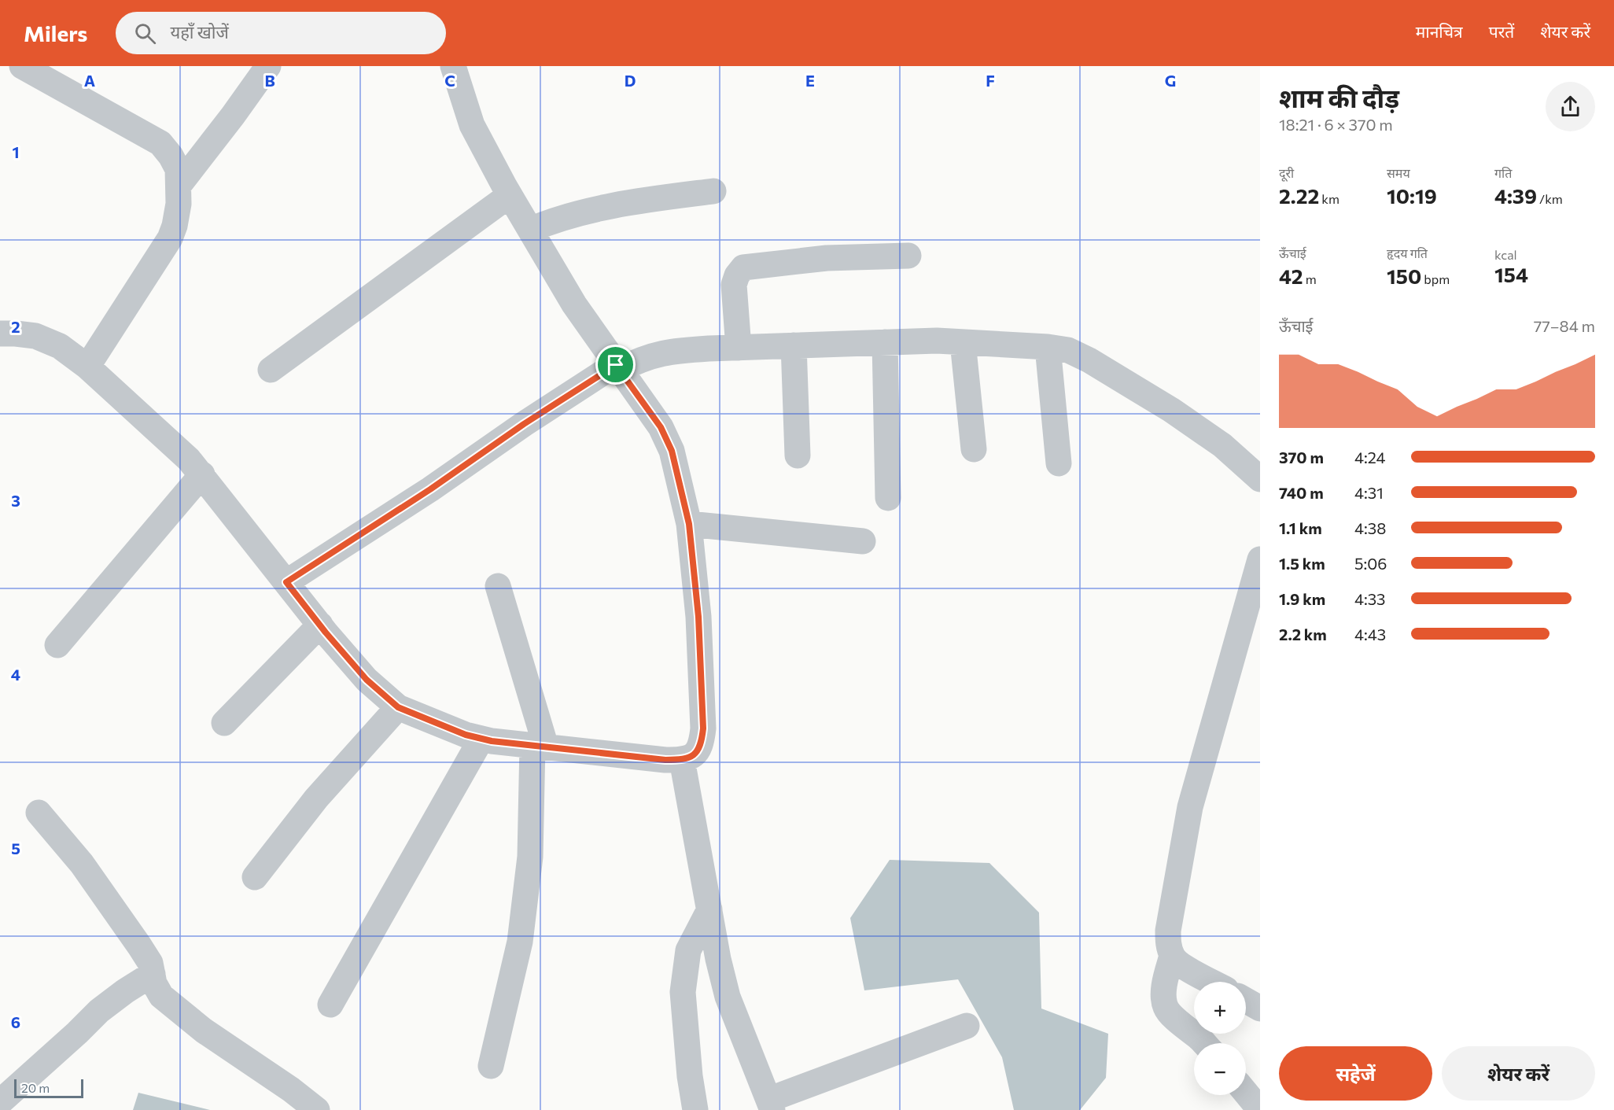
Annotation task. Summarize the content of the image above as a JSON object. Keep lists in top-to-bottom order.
{
  "scale_bar": "20 m",
  "page": {
    "header": "Milers",
    "search": "यहाँ खोजें",
    "nav": ["मानचित्र", "परतें", "शेयर करें"],
    "heading": ["शाम की दौड़", "18:21 · 6 × 370 m"],
    "stats": [
      ["दूरी", "2.22 km"],
      ["समय", "10:19"],
      ["गति", "4:39 /km"],
      ["ऊँचाई", "42 m"],
      ["हृदय गति", "150 bpm"],
      ["kcal", "154"]
    ],
    "chart": ["ऊँचाई", "77–84 m"],
    "list": [
      {
        "name": "370 m",
        "note": "4:24"
      },
      {
        "name": "740 m",
        "note": "4:31"
      },
      {
        "name": "1.1 km",
        "note": "4:38"
      },
      {
        "name": "1.5 km",
        "note": "5:06"
      },
      {
        "name": "1.9 km",
        "note": "4:33"
      },
      {
        "name": "2.2 km",
        "note": "4:43"
      }
    ],
    "map_buttons": ["+", "−"],
    "buttons": ["सहेजें", "शेयर करें"],
    "scale": "20 m"
  },
  "grid": {
    "columns": [
      "A",
      "B",
      "C",
      "D",
      "E",
      "F",
      "G"
    ],
    "rows": [
      "1",
      "2",
      "3",
      "4",
      "5",
      "6"
    ]
  }
}
